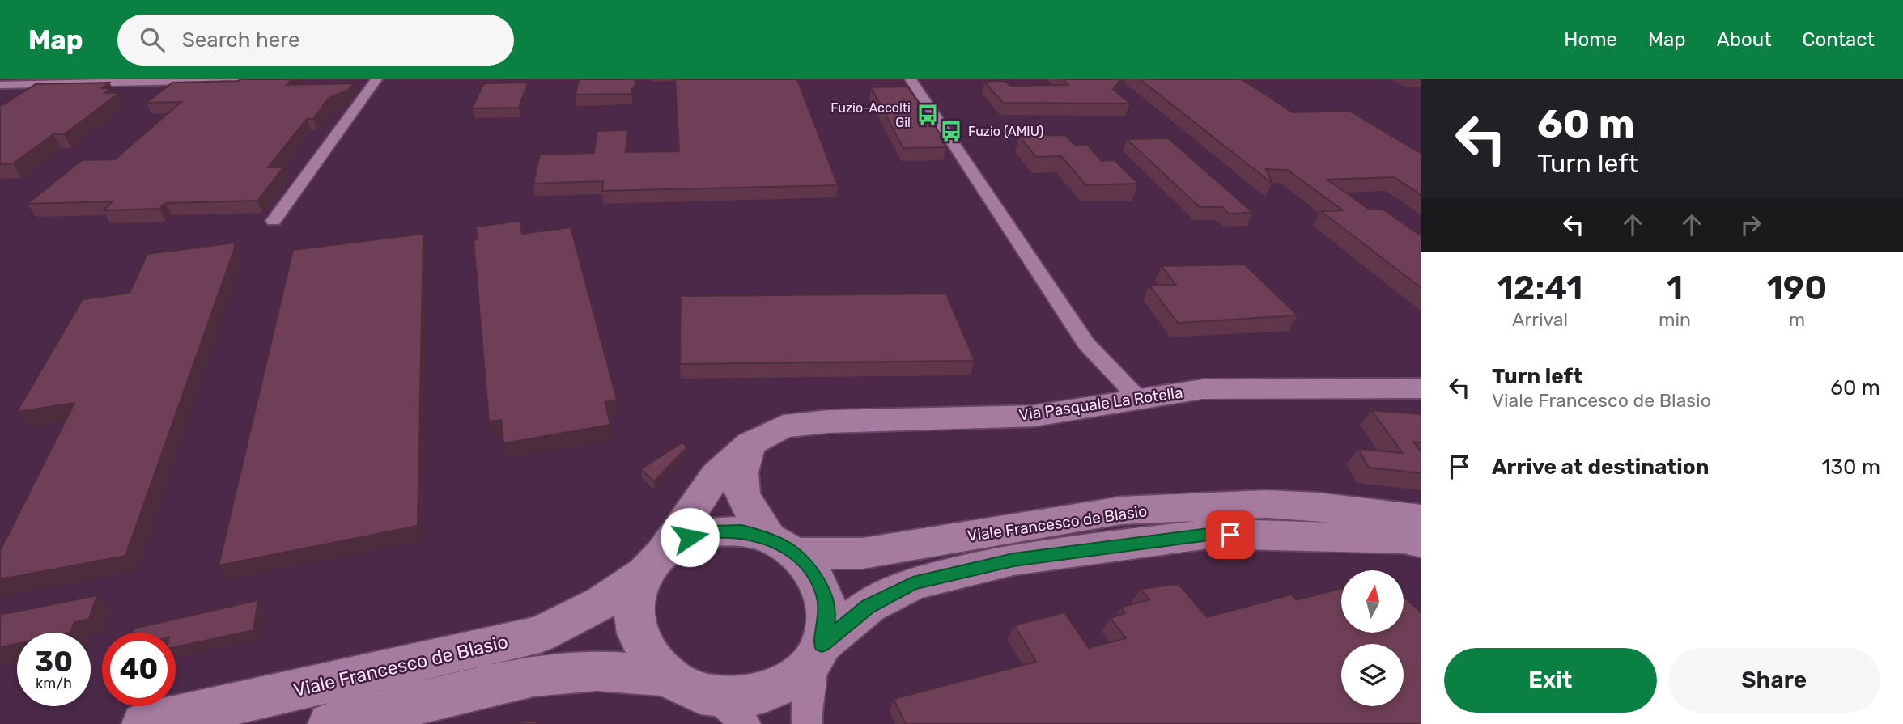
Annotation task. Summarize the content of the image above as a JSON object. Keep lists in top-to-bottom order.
{
  "streets": {
    "street": ["Via Pasquale La Rotella", "Viale Francesco de Blasio"]
  },
  "crossings": [
    ["Via Pasquale La Rotella", "Viale Francesco de Blasio"]
  ],
  "places": {
    "bus stop": ["Fuzio-Accolti Gil", "Fuzio (AMIU)"]
  },
  "north": "top",
  "page": {
    "header": "Map",
    "search": "Search here",
    "nav": [
      "Home",
      "Map",
      "About",
      "Contact"
    ],
    "turn": ["60 m", "Turn left"],
    "eta": [
      "12:41",
      "Arrival",
      "1",
      "min",
      "190",
      "m"
    ],
    "list": [
      {
        "name": "Turn left",
        "note": "Viale Francesco de Blasio",
        "value": "60 m"
      },
      {
        "name": "Arrive at destination",
        "value": "130 m"
      }
    ],
    "speed": "30 km/h",
    "limit": "40",
    "buttons": ["Exit", "Share"]
  }
}
